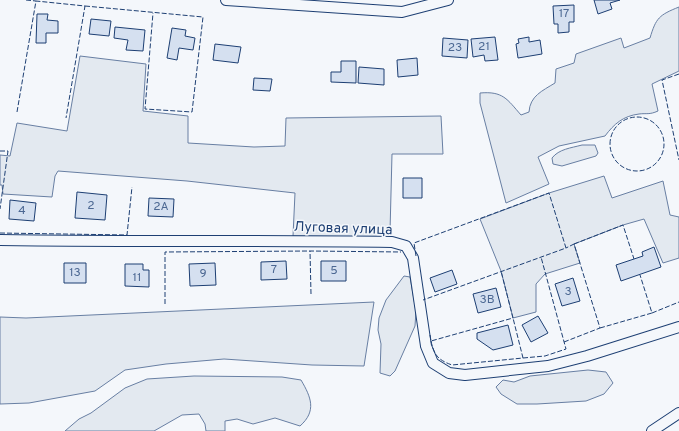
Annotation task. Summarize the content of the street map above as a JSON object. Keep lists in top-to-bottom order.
{
  "streets": {
    "street": ["Луговая улица"]
  },
  "house_numbers": [
    "17",
    "21",
    "23",
    "2",
    "2А",
    "4",
    "7",
    "5",
    "13",
    "9",
    "11",
    "3",
    "3В"
  ]
}
